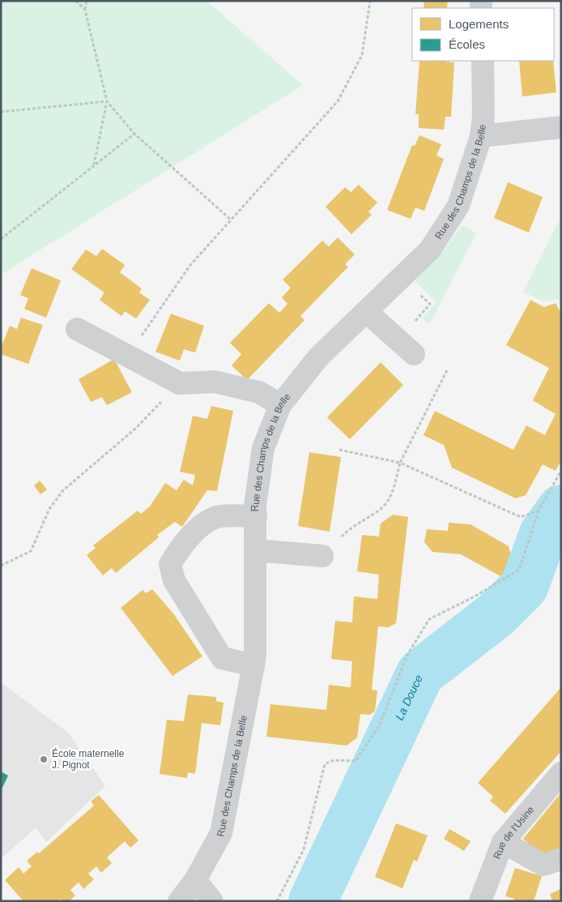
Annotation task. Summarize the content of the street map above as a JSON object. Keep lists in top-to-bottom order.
{
  "streets": {
    "street": ["Rue des Champs de la Belle", "Rue de l'Usine"]
  },
  "water": ["La Douce"],
  "places": ["École maternelle J. Pignot"],
  "legend": ["Logements", "Écoles"]
}
